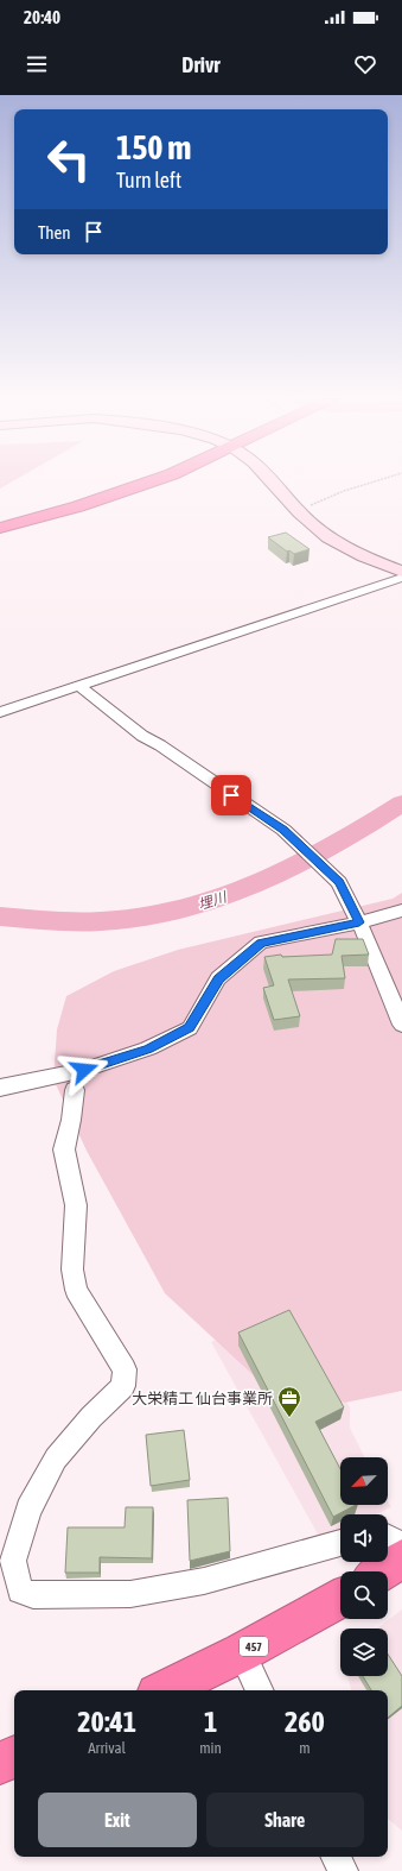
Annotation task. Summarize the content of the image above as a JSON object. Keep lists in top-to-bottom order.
{
  "streets": {
    "highway": ["457"]
  },
  "water": ["埋川"],
  "places": {
    "office": ["大栄精工 仙台事業所"]
  },
  "north": "bottom left",
  "page": {
    "status": "20:40",
    "header": "Drivr",
    "turn": ["150 m", "Turn left"],
    "then": "Then",
    "eta": [
      "20:41",
      "Arrival",
      "1",
      "min",
      "260",
      "m"
    ],
    "buttons": ["Exit", "Share"]
  }
}
